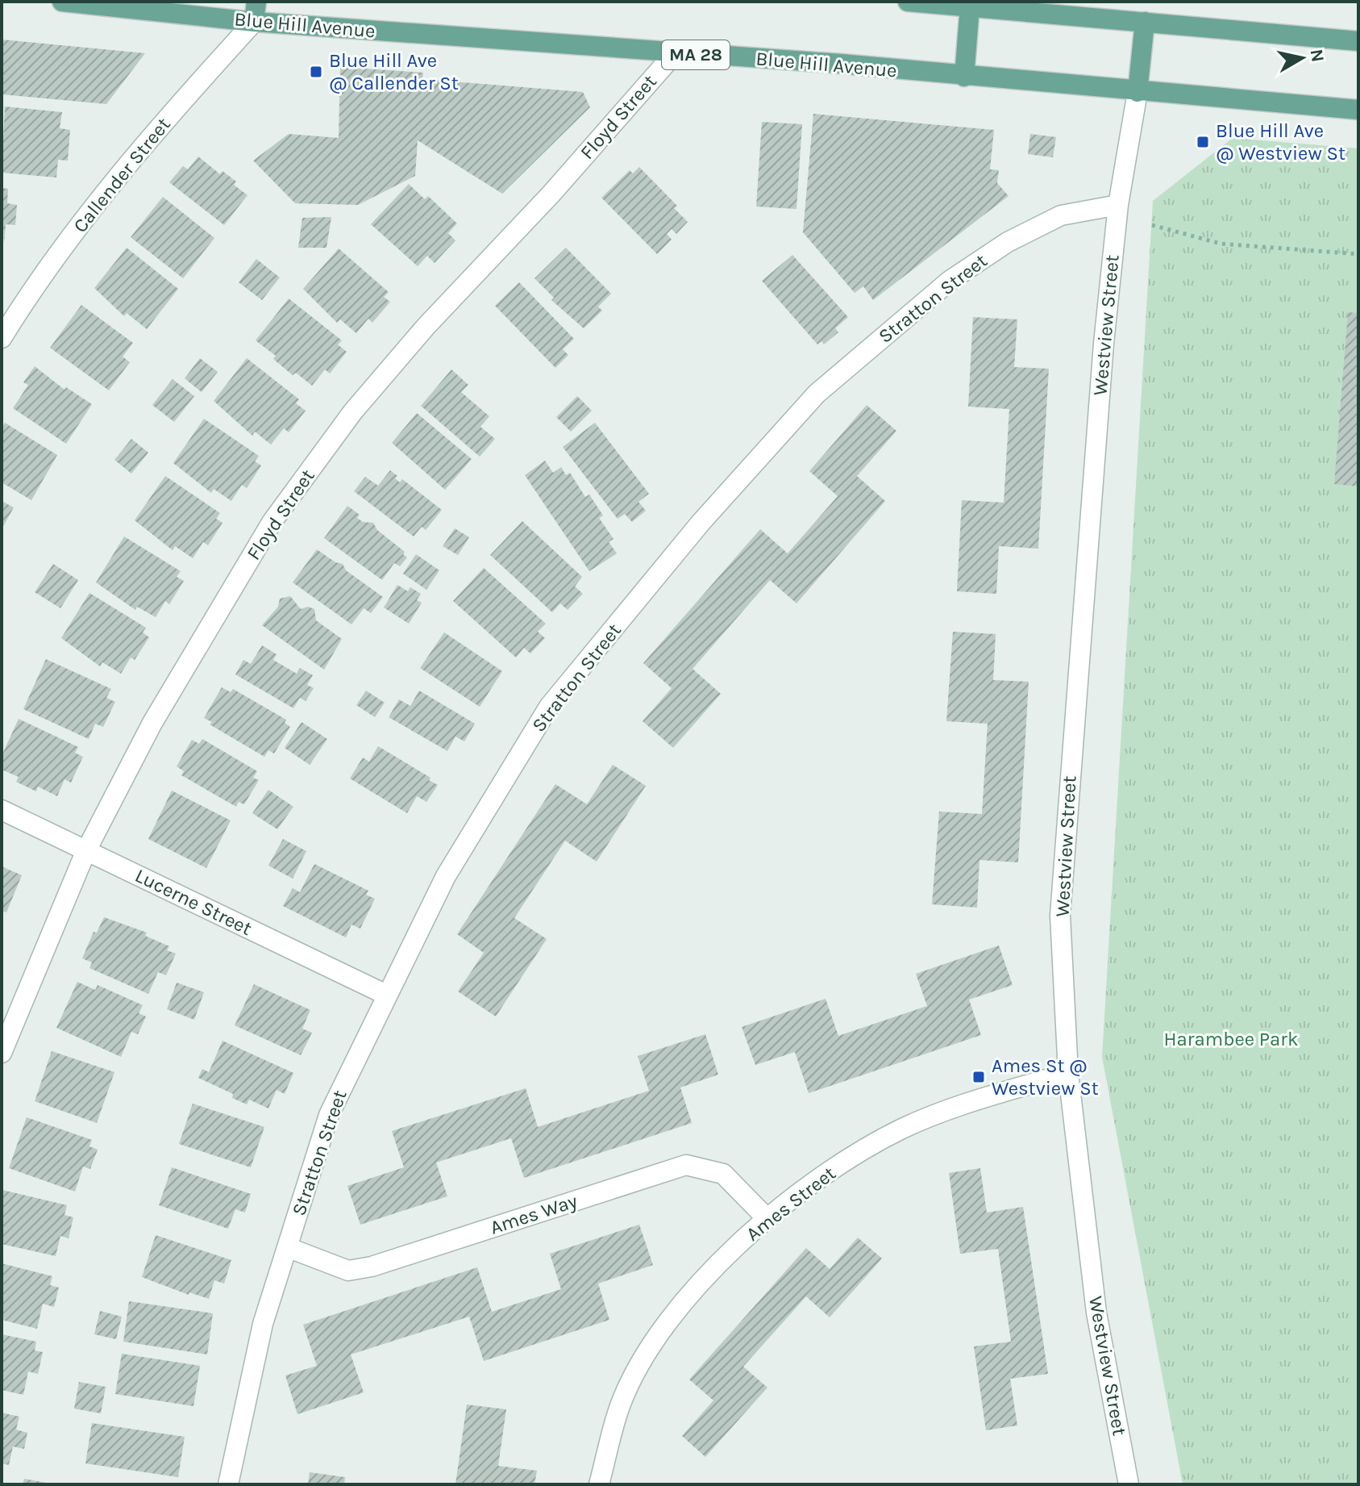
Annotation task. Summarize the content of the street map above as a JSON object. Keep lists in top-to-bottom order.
{
  "streets": {
    "main road": ["Blue Hill Avenue", "MA 28"],
    "street": [
      "Floyd Street",
      "Callender Street",
      "Stratton Street",
      "Westview Street",
      "Lucerne Street",
      "Ames Street",
      "Ames Way"
    ]
  },
  "crossings": [
    ["Blue Hill Avenue", "Floyd Street"],
    ["Blue Hill Avenue", "Callender Street"],
    ["Floyd Street", "Lucerne Street"],
    ["Stratton Street", "Westview Street"],
    ["Stratton Street", "Lucerne Street"],
    ["Stratton Street", "Ames Way"],
    ["Westview Street", "Ames Street"],
    ["Ames Street", "Ames Way"]
  ],
  "parks": ["Harambee Park"],
  "places": {
    "transit": ["Blue Hill Ave @ Callender St", "Blue Hill Ave @ Westview St", "Ames St @ Westview St"]
  },
  "north": "right"
}
